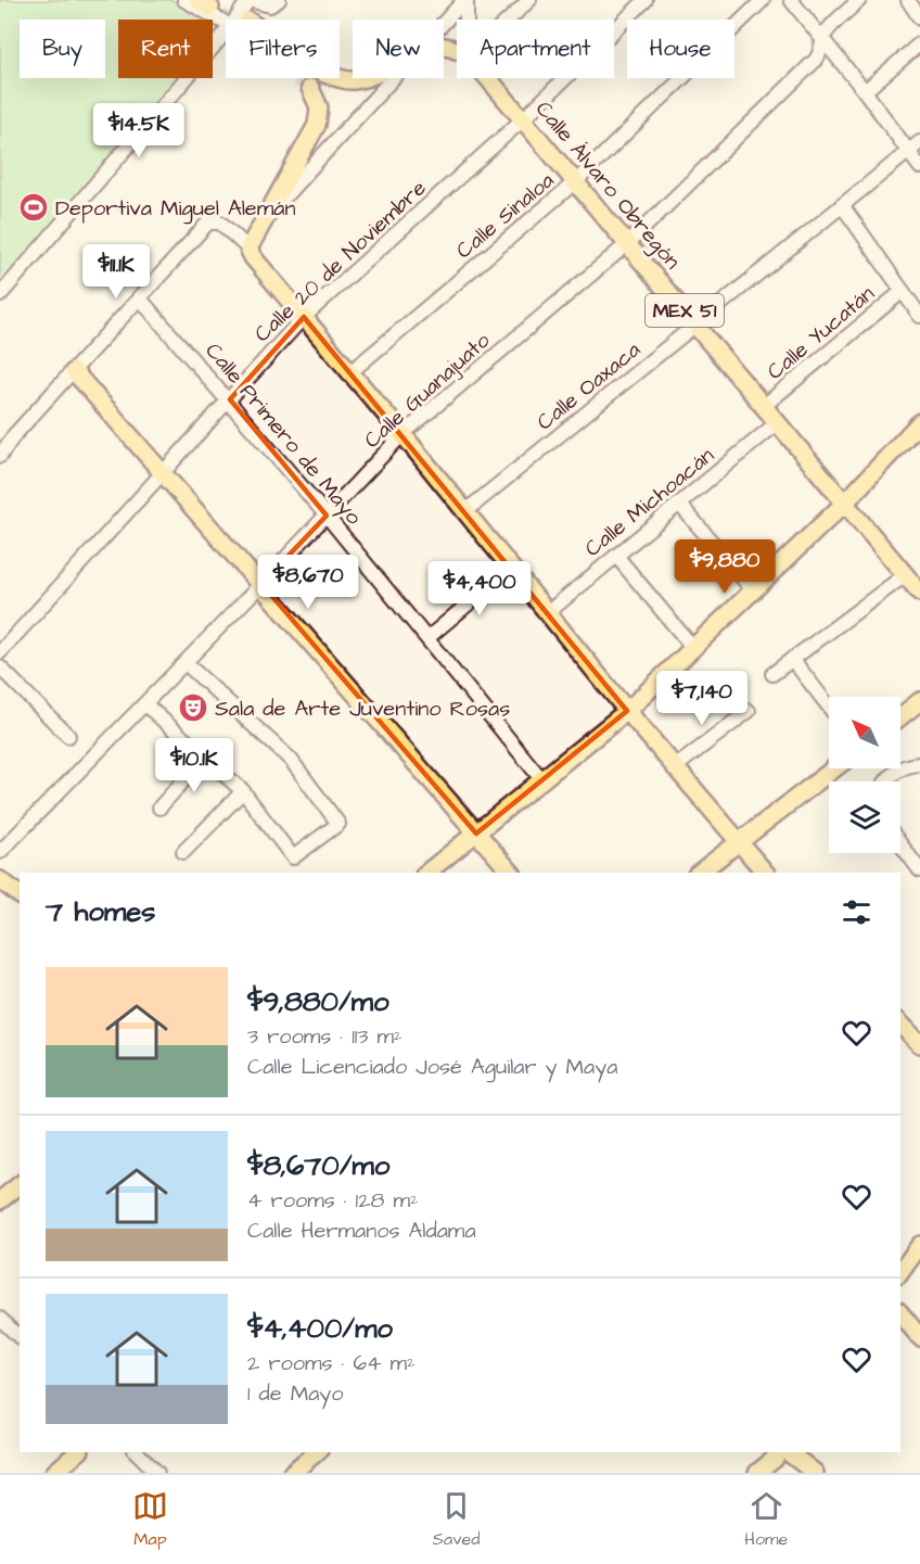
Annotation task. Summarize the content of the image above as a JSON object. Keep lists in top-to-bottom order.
{
  "streets": {
    "main road": ["Calle Álvaro Obregón", "MEX 51"],
    "street": [
      "Calle Sinaloa",
      "Calle 20 de Noviembre",
      "Calle Yucatán",
      "Calle Oaxaca",
      "Calle Guanajuato",
      "Calle Primero de Mayo",
      "Calle Michoacán"
    ]
  },
  "crossings": [
    ["Calle Álvaro Obregón", "Calle Sinaloa"],
    ["Calle Álvaro Obregón", "Calle 20 de Noviembre"],
    ["Calle Álvaro Obregón", "Calle Yucatán"],
    ["Calle Álvaro Obregón", "Calle Oaxaca"],
    ["Calle Álvaro Obregón", "Calle Guanajuato"],
    ["Calle Álvaro Obregón", "Calle Michoacán"],
    ["Calle 20 de Noviembre", "Calle Primero de Mayo"],
    ["Calle Guanajuato", "Calle Primero de Mayo"]
  ],
  "places": {
    "sports": ["Deportiva Miguel Alemán"],
    "theatre": ["Sala de Arte Juventino Rosas"]
  },
  "north": "top left",
  "page": {
    "chip": [
      "Buy",
      "Rent",
      "Filters",
      "New",
      "Apartment",
      "House"
    ],
    "price": [
      "$14.5K",
      "$11.1K",
      "$9,880",
      "$8,670",
      "$4,400",
      "$7,140",
      "$10.1K"
    ],
    "heading": "7 homes",
    "list": [
      {
        "name": "$9,880/mo",
        "note": "3 rooms · 113 m² · Calle Licenciado José Aguilar y Maya"
      },
      {
        "name": "$8,670/mo",
        "note": "4 rooms · 128 m² · Calle Hermanos Aldama"
      },
      {
        "name": "$4,400/mo",
        "note": "2 rooms · 64 m² · 1 de Mayo"
      }
    ],
    "tabs": ["Map", "Saved", "Home"]
  }
}
